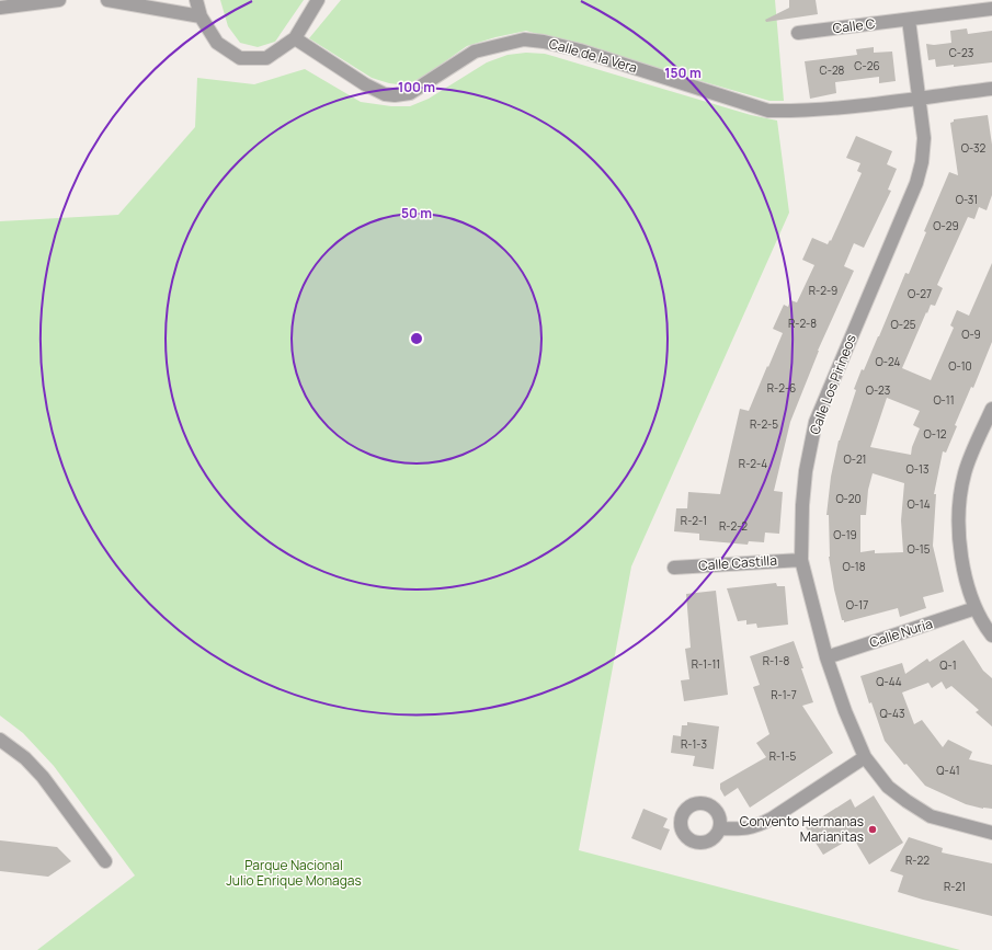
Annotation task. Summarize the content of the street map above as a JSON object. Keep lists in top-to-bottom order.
{
  "streets": {
    "street": [
      "Calle C",
      "Calle de la Vera",
      "Calle Los Pirineos",
      "Calle Castilla",
      "Calle Nuria"
    ]
  },
  "crossings": [
    ["Calle de la Vera", "Calle Los Pirineos"],
    ["Calle Los Pirineos", "Calle Castilla"],
    ["Calle Los Pirineos", "Calle Nuria"]
  ],
  "parks": ["Parque Nacional Julio Enrique Monagas"],
  "places": ["Convento Hermanas Marianitas"],
  "house_numbers": [
    "C-23",
    "C-26",
    "C-28",
    "O-32",
    "O-31",
    "O-29",
    "R-2-9",
    "O-27",
    "R-2-8",
    "O-25",
    "O-9",
    "O-24",
    "O-10",
    "R-2-6",
    "O-23",
    "O-11",
    "R-2-5",
    "O-12",
    "O-21",
    "R-2-4",
    "O-13",
    "O-20",
    "O-14",
    "R-2-1",
    "R-2-2",
    "O-19",
    "O-15",
    "O-18",
    "O-17",
    "R-1-8",
    "R-1-11",
    "Q-1",
    "Q-44",
    "R-1-7",
    "Q-43",
    "R-1-3",
    "R-1-5",
    "Q-41",
    "R-22",
    "R-21"
  ],
  "rings": ["150 m", "100 m", "50 m"]
}
